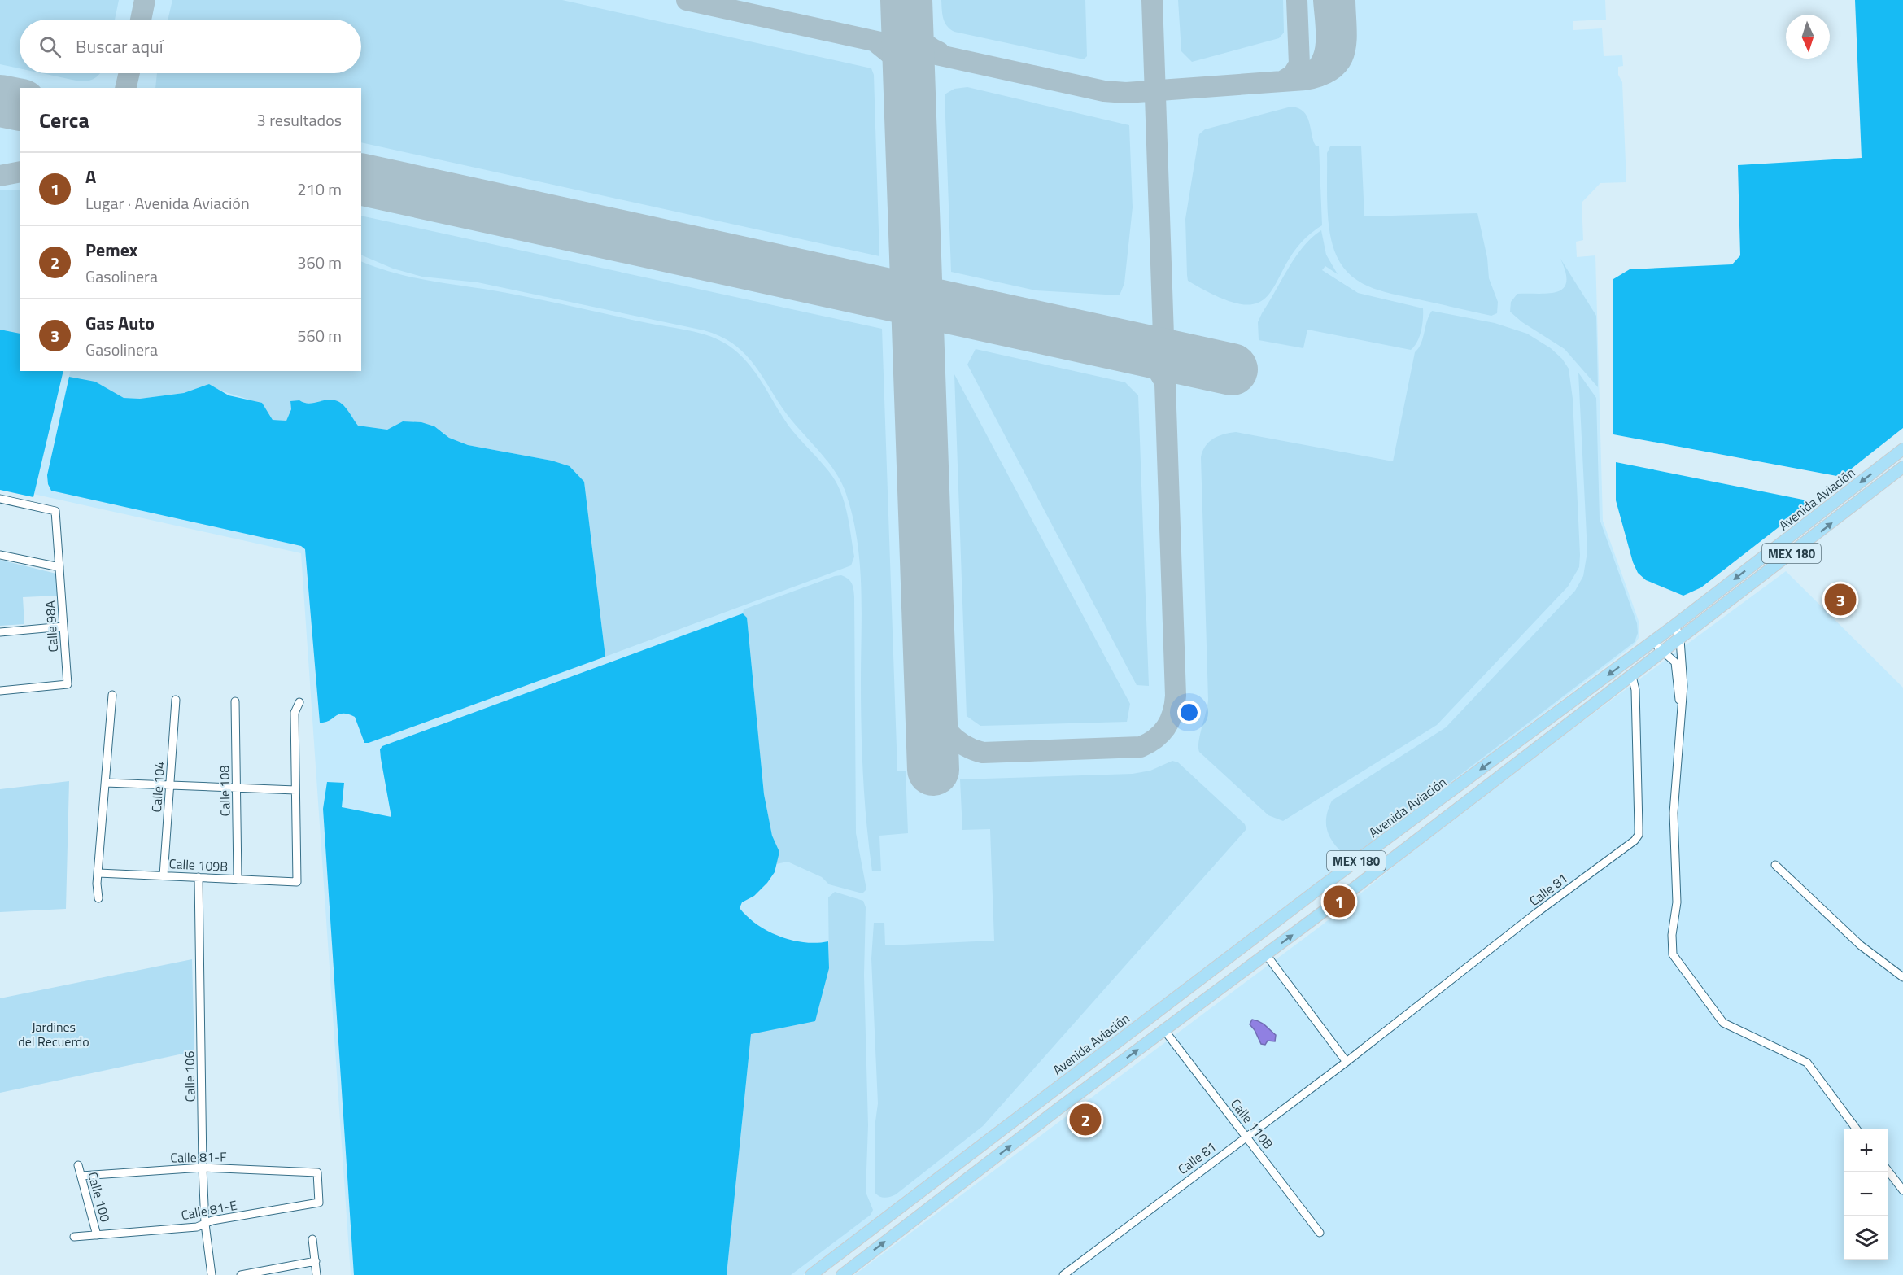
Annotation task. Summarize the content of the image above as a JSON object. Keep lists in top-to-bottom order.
{
  "streets": {
    "main road": ["Avenida Aviación", "MEX 180"],
    "street": [
      "Calle 98A",
      "Calle 104",
      "Calle 108",
      "Calle 109B",
      "Calle 81",
      "Calle 106",
      "Calle 110B",
      "Calle 81-F",
      "Calle 100",
      "Calle 81-E"
    ]
  },
  "crossings": [
    ["MEX 180", "Calle 81"],
    ["MEX 180", "Calle 110B"],
    ["Calle 104", "Calle 109B"],
    ["Calle 108", "Calle 109B"],
    ["Calle 109B", "Calle 106"],
    ["Calle 81", "Calle 110B"],
    ["Calle 106", "Calle 81-F"],
    ["Calle 106", "Calle 81-E"],
    ["Calle 81-F", "Calle 100"],
    ["Calle 81-F", "Calle 81-E"],
    ["Calle 100", "Calle 81-E"]
  ],
  "parks": ["Jardines del Recuerdo"],
  "north": "bottom",
  "page": {
    "search": "Buscar aquí",
    "heading": ["Cerca", "3 resultados"],
    "list": [
      {
        "mark": "1",
        "name": "A",
        "note": "Lugar · Avenida Aviación",
        "value": "210 m"
      },
      {
        "mark": "2",
        "name": "Pemex",
        "note": "Gasolinera",
        "value": "360 m"
      },
      {
        "mark": "3",
        "name": "Gas Auto",
        "note": "Gasolinera",
        "value": "560 m"
      }
    ],
    "pins": ["3", "1", "2"],
    "map_buttons": ["+", "−"]
  }
}
